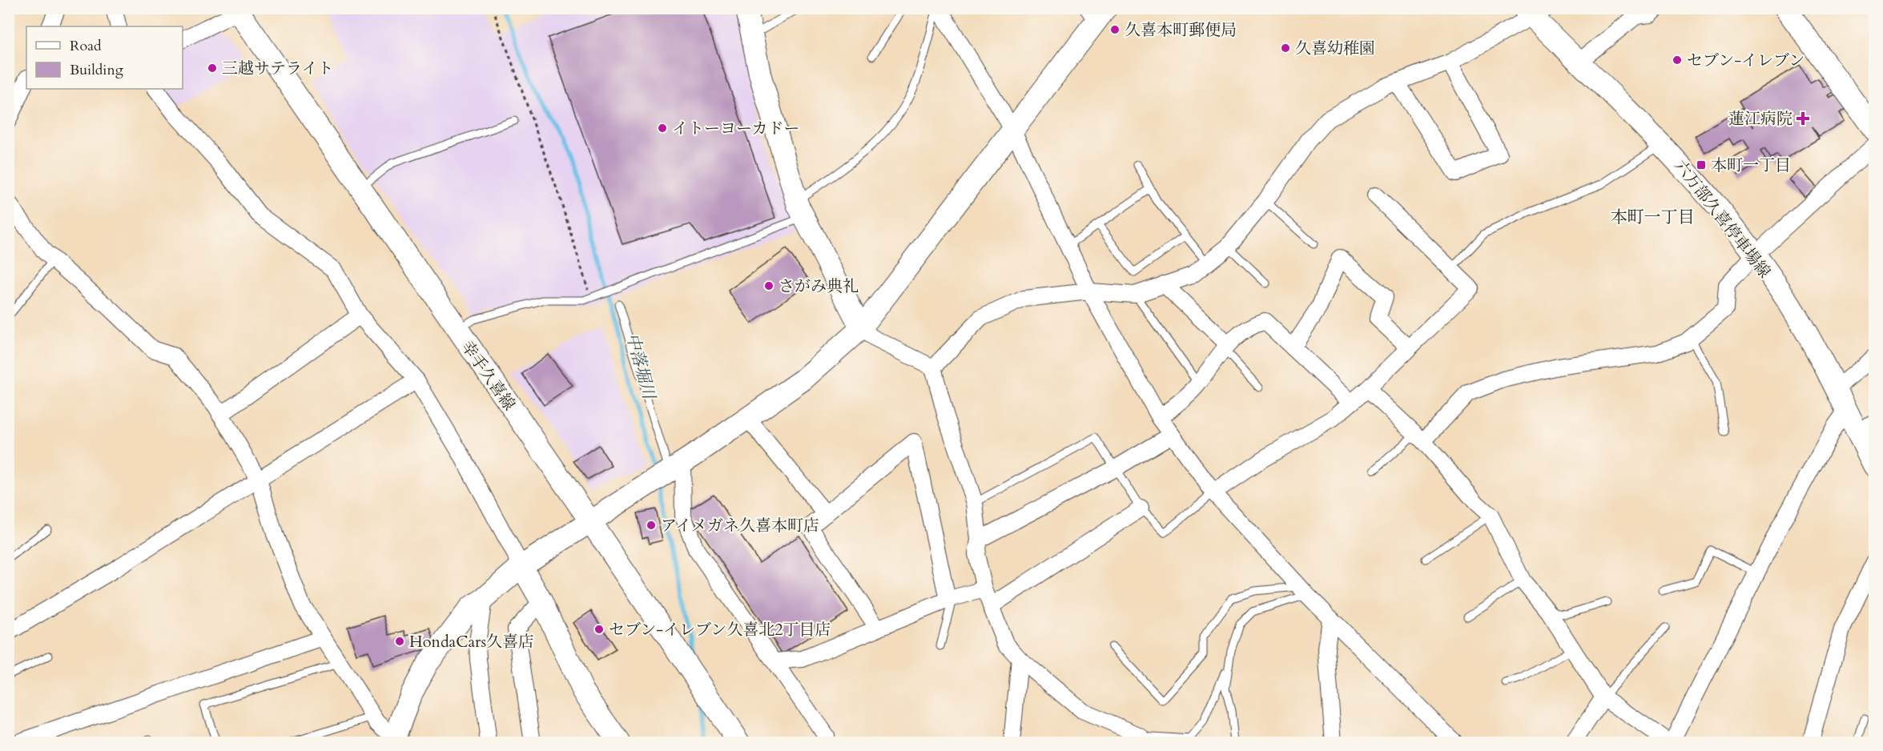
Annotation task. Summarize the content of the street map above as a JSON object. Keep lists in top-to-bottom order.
{
  "streets": {
    "street": ["六万部久喜停車場線", "幸手久喜線"]
  },
  "districts": ["本町一丁目"],
  "water": ["中落堀川"],
  "places": {
    "other": [
      "久喜本町郵便局",
      "久喜幼稚園",
      "セブン-イレブン",
      "三越サテライト",
      "イトーヨーカドー",
      "さがみ典礼",
      "アイメガネ久喜本町店",
      "セブン-イレブン久喜北2丁目店",
      "HondaCars久喜店"
    ],
    "health": ["蓮江病院"],
    "transit": ["本町一丁目"]
  },
  "legend": ["Road", "Building"]
}
